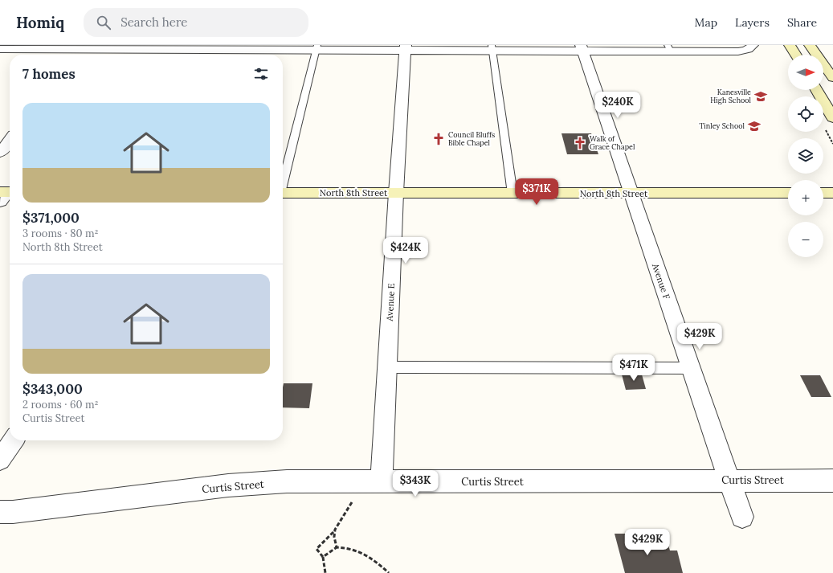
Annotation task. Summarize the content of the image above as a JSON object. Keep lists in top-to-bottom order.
{
  "streets": {
    "main road": ["North 8th Street"],
    "street": ["Avenue F", "Avenue E", "Curtis Street"]
  },
  "crossings": [
    ["North 8th Street", "Avenue F"],
    ["North 8th Street", "Avenue E"],
    ["Avenue F", "Curtis Street"],
    ["Avenue E", "Curtis Street"]
  ],
  "places": {
    "school or university": ["Kanesville High School", "Tinley School"],
    "church": ["Council Bluffs Bible Chapel", "Walk of Grace Chapel"]
  },
  "north": "right",
  "page": {
    "header": "Homiq",
    "search": "Search here",
    "nav": ["Map", "Layers", "Share"],
    "map_buttons": ["+", "−"],
    "heading": "7 homes",
    "price": [
      "$240K",
      "$371K",
      "$424K",
      "$429K",
      "$471K",
      "$343K",
      "$429K"
    ],
    "list": [
      {
        "name": "$371,000",
        "note": "3 rooms · 80 m² · North 8th Street"
      },
      {
        "name": "$343,000",
        "note": "2 rooms · 60 m² · Curtis Street"
      }
    ]
  }
}
